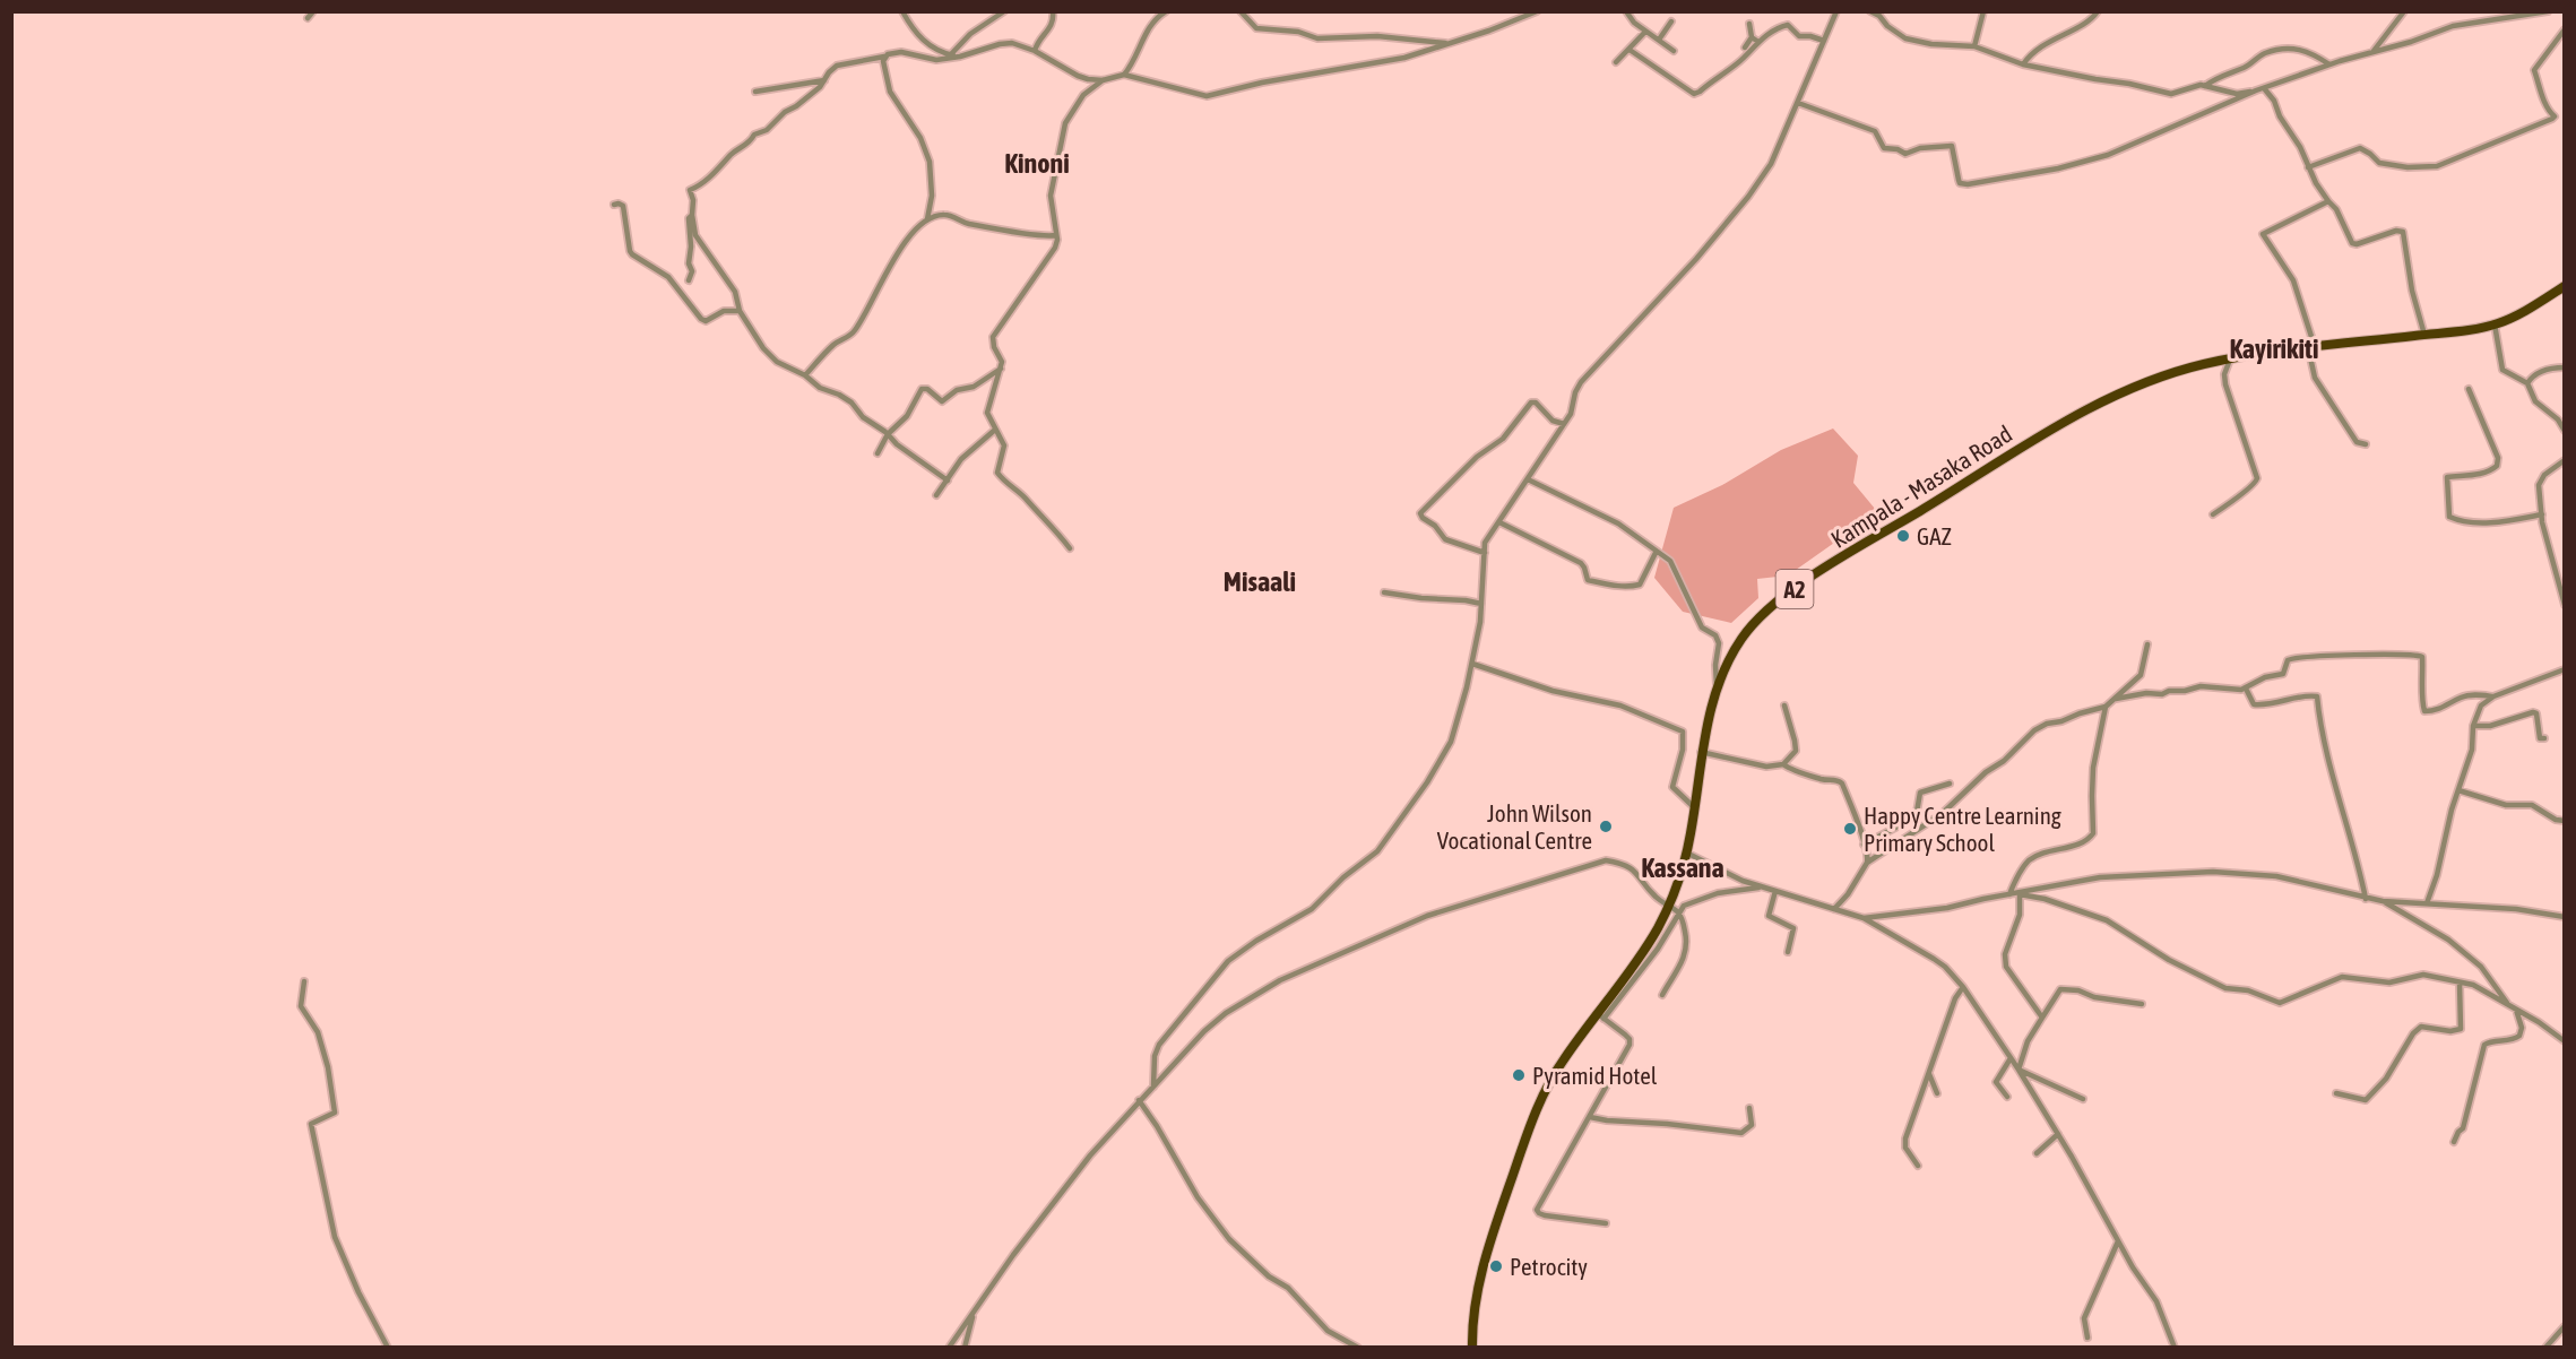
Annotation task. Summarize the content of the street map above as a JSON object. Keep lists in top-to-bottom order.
{
  "streets": {
    "main road": ["Kampala - Masaka Road", "A2"]
  },
  "districts": [
    "Kinoni",
    "Kayirikiti",
    "Misaali",
    "Kassana"
  ],
  "places": [
    "GAZ",
    "John Wilson Vocational Centre",
    "Happy Centre Learning Primary School",
    "Pyramid Hotel",
    "Petrocity"
  ]
}
